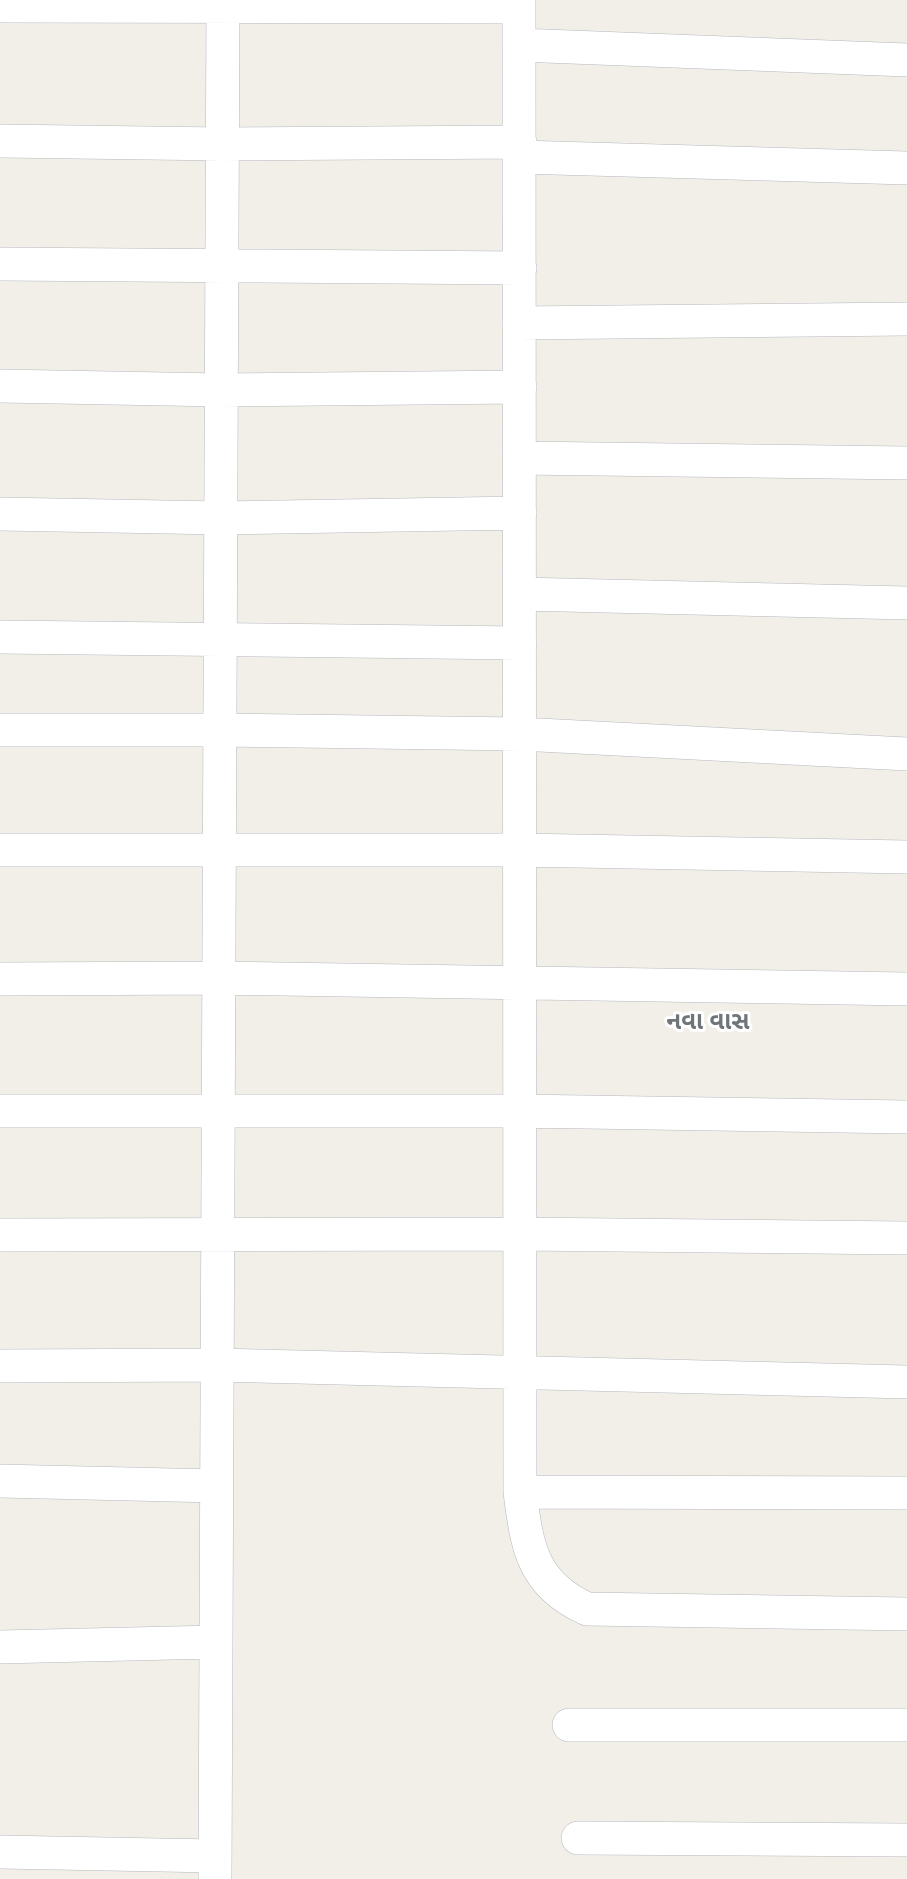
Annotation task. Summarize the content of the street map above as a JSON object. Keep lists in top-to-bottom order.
{
  "districts": ["નવા વાસ"]
}
